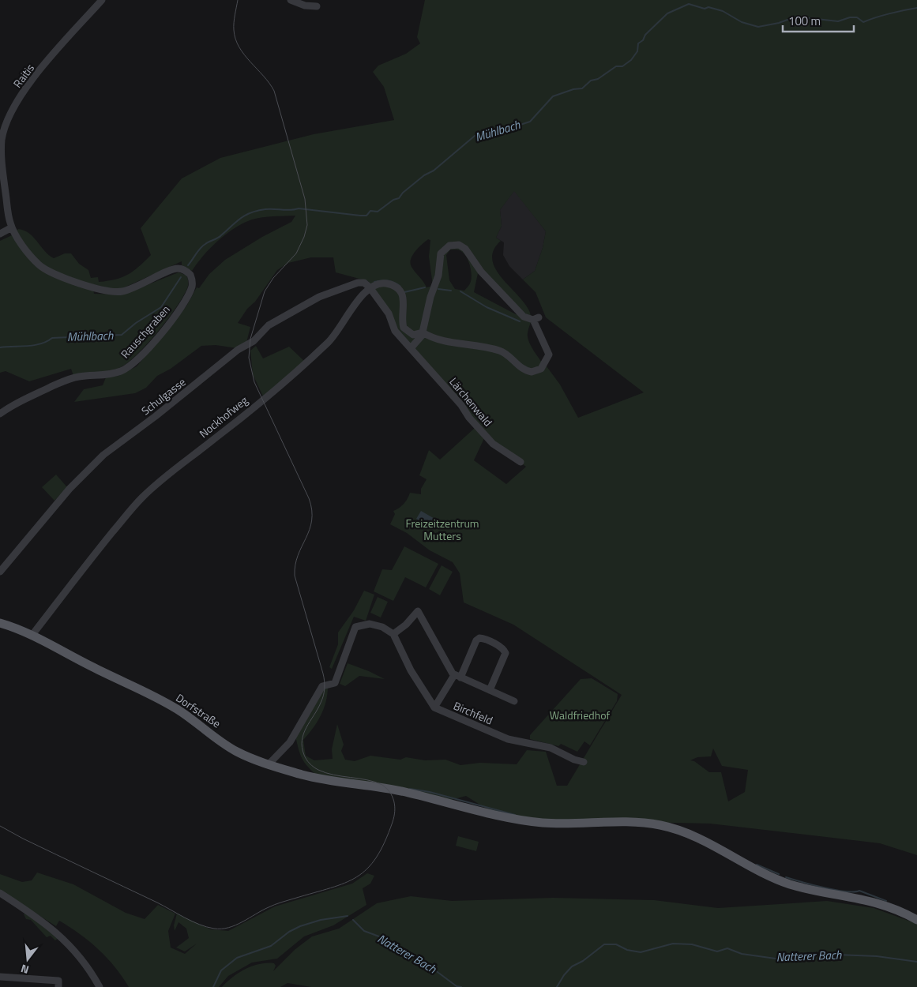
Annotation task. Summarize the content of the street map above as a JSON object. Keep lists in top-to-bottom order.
{
  "streets": {
    "main road": ["Dorfstraße"],
    "street": [
      "Raitis",
      "Rauschgraben",
      "Schulgasse",
      "Lärchenwald",
      "Nockhofweg",
      "Birchfeld"
    ]
  },
  "crossings": [
    ["Raitis", "Rauschgraben"],
    ["Schulgasse", "Lärchenwald"],
    ["Schulgasse", "Nockhofweg"],
    ["Lärchenwald", "Nockhofweg"],
    ["Nockhofweg", "Dorfstraße"]
  ],
  "water": ["Mühlbach", "Natterer Bach"],
  "parks": ["Freizeitzentrum Mutters", "Waldfriedhof"],
  "scale_bar": "100 m",
  "north": "bottom"
}
